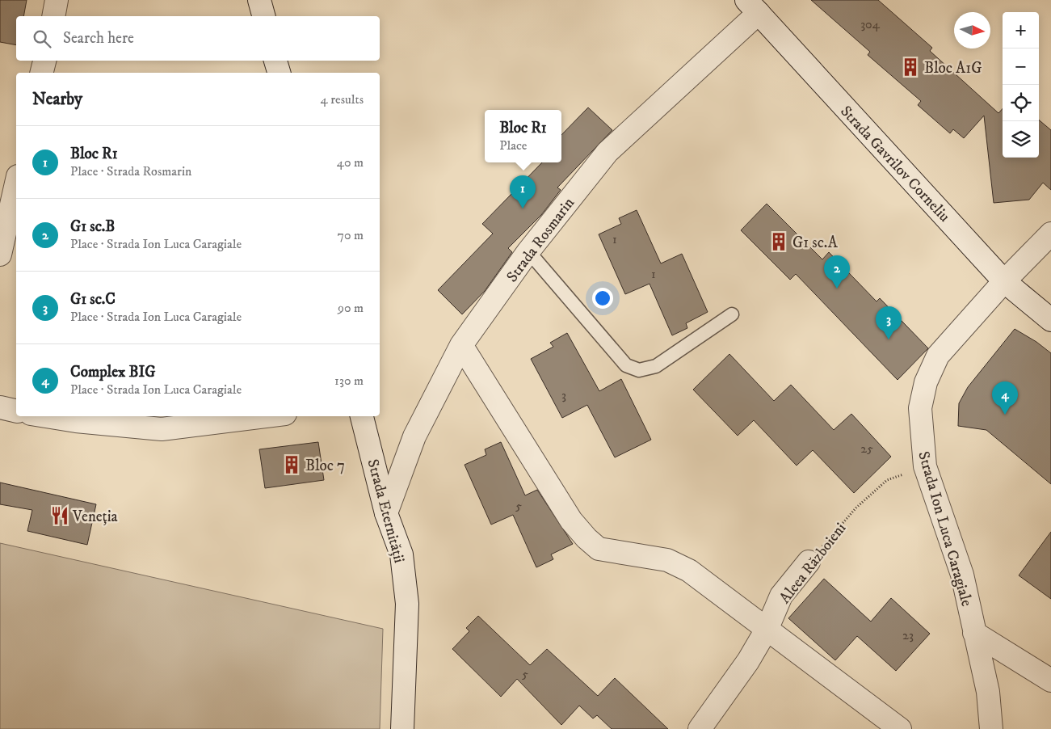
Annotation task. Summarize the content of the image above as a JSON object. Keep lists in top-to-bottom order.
{
  "streets": {
    "street": [
      "Strada Gavrilov Corneliu",
      "Strada Rosmarin",
      "Strada Eternității",
      "Strada Ion Luca Caragiale",
      "Aleea Războieni"
    ]
  },
  "crossings": [
    ["Strada Gavrilov Corneliu", "Strada Rosmarin"],
    ["Strada Gavrilov Corneliu", "Strada Ion Luca Caragiale"],
    ["Strada Rosmarin", "Strada Eternității"],
    ["Strada Ion Luca Caragiale", "Aleea Războieni"]
  ],
  "places": {
    "building": ["Bloc A1G", "G1 sc.A", "Bloc 7"],
    "restaurant": ["Veneția"]
  },
  "house_numbers": [
    "304",
    "1",
    "1",
    "3",
    "25",
    "5",
    "23",
    "5"
  ],
  "north": "right",
  "page": {
    "map_buttons": ["+", "−"],
    "search": "Search here",
    "heading": ["Nearby", "4 results"],
    "popup": ["Bloc R1", "Place"],
    "list": [
      {
        "mark": "1",
        "name": "Bloc R1",
        "note": "Place · Strada Rosmarin",
        "value": "40 m"
      },
      {
        "mark": "2",
        "name": "G1 sc.B",
        "note": "Place · Strada Ion Luca Caragiale",
        "value": "70 m"
      },
      {
        "mark": "3",
        "name": "G1 sc.C",
        "note": "Place · Strada Ion Luca Caragiale",
        "value": "90 m"
      },
      {
        "mark": "4",
        "name": "Complex BIG",
        "note": "Place · Strada Ion Luca Caragiale",
        "value": "130 m"
      }
    ],
    "pins": [
      "1",
      "2",
      "3",
      "4"
    ]
  }
}
